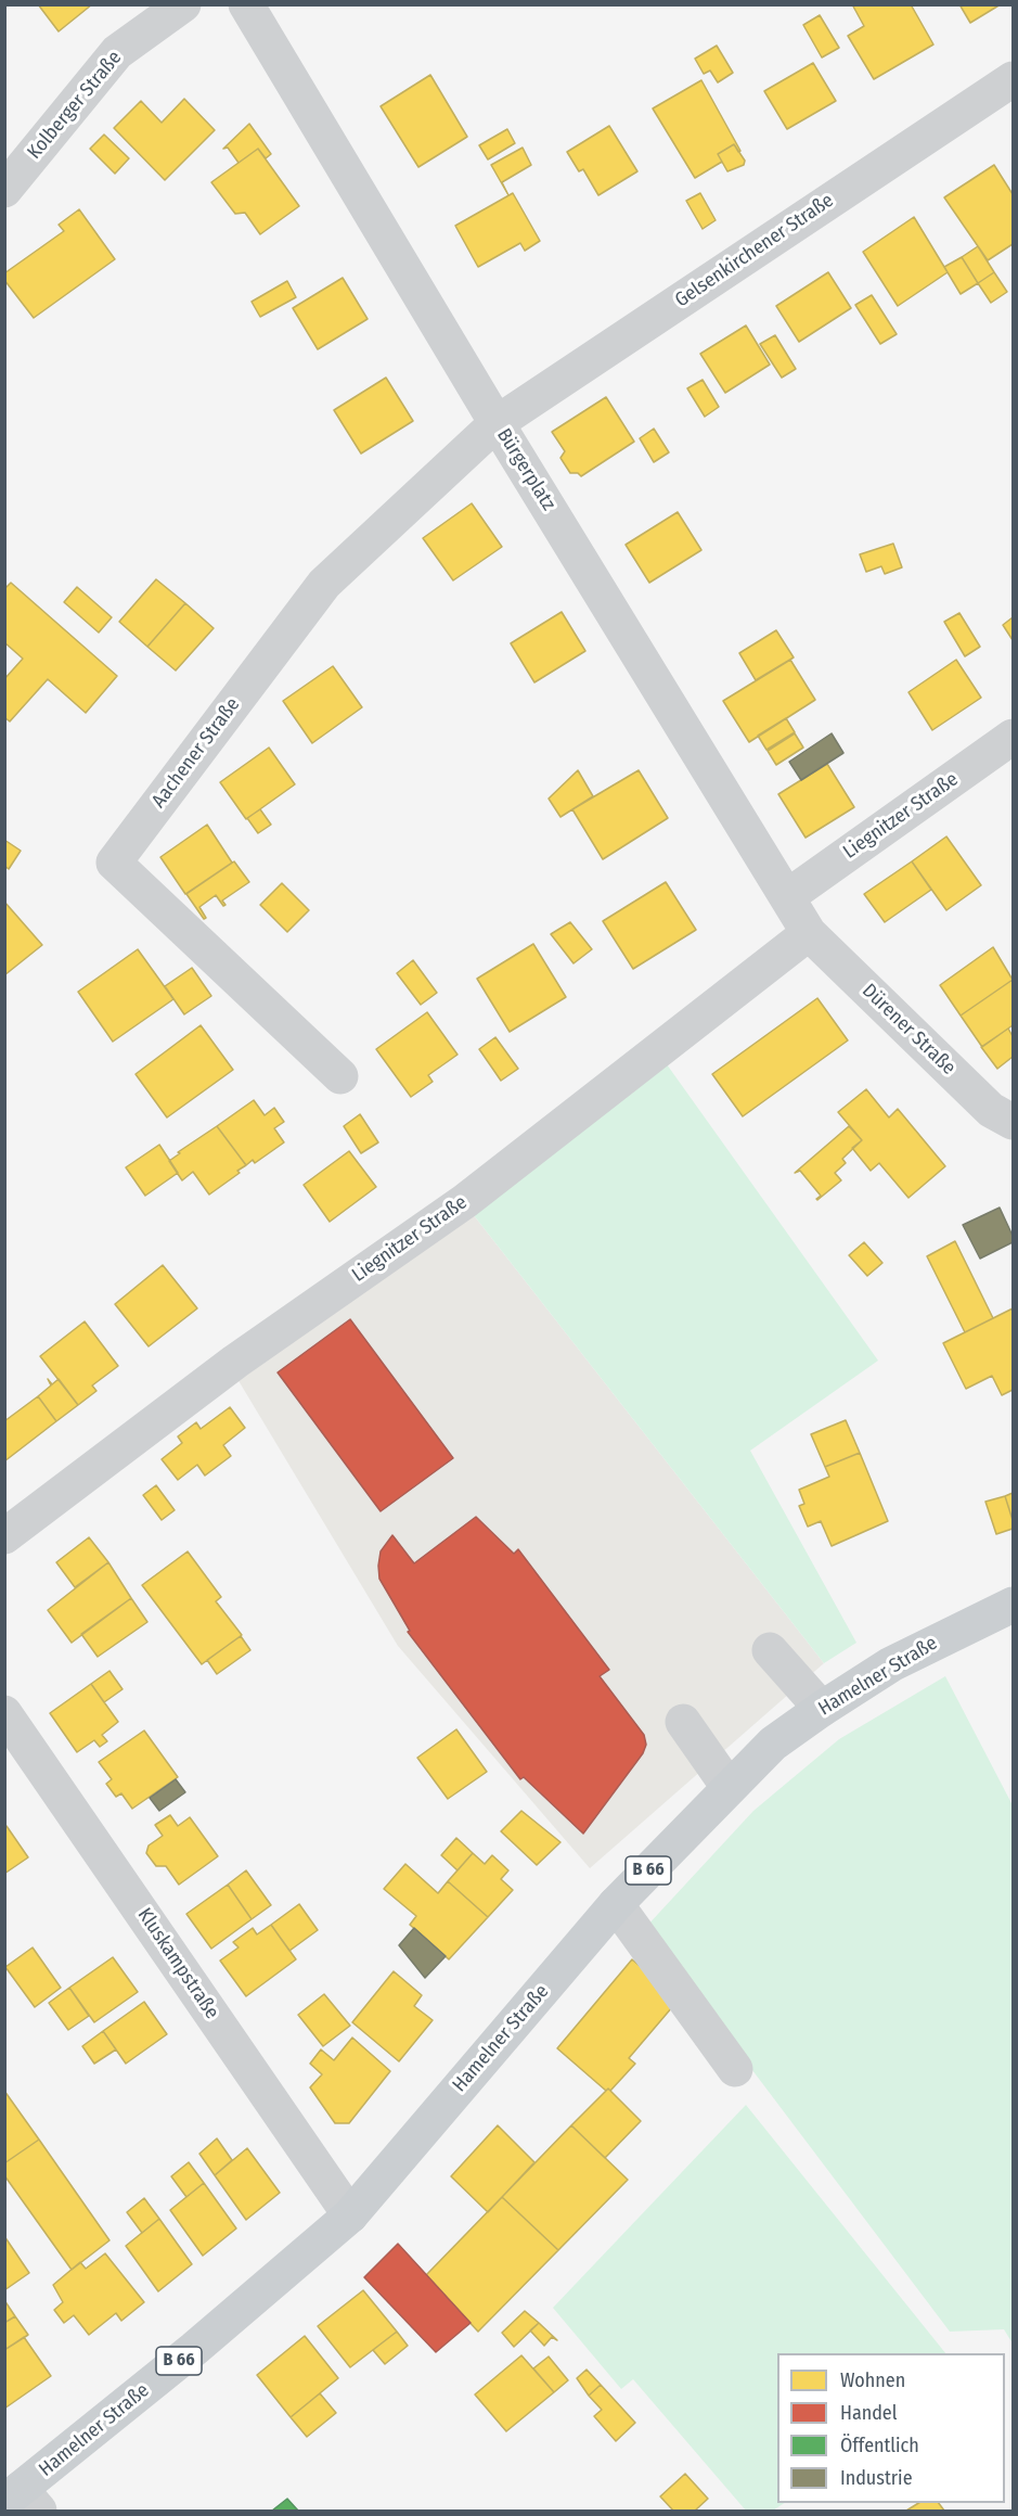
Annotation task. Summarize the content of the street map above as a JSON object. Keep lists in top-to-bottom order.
{
  "streets": {
    "main road": ["Hamelner Straße", "B 66"],
    "street": [
      "Kolberger Straße",
      "Gelsenkirchener Straße",
      "Bürgerplatz",
      "Aachener Straße",
      "Liegnitzer Straße",
      "Dürener Straße",
      "Kluskampstraße"
    ]
  },
  "crossings": [
    ["Gelsenkirchener Straße", "Bürgerplatz"],
    ["Gelsenkirchener Straße", "Aachener Straße"],
    ["Bürgerplatz", "Aachener Straße"],
    ["Bürgerplatz", "Liegnitzer Straße"],
    ["Bürgerplatz", "Dürener Straße"],
    ["Liegnitzer Straße", "Dürener Straße"],
    ["Hamelner Straße", "Kluskampstraße"]
  ],
  "legend": [
    "Wohnen",
    "Handel",
    "Öffentlich",
    "Industrie"
  ]
}
